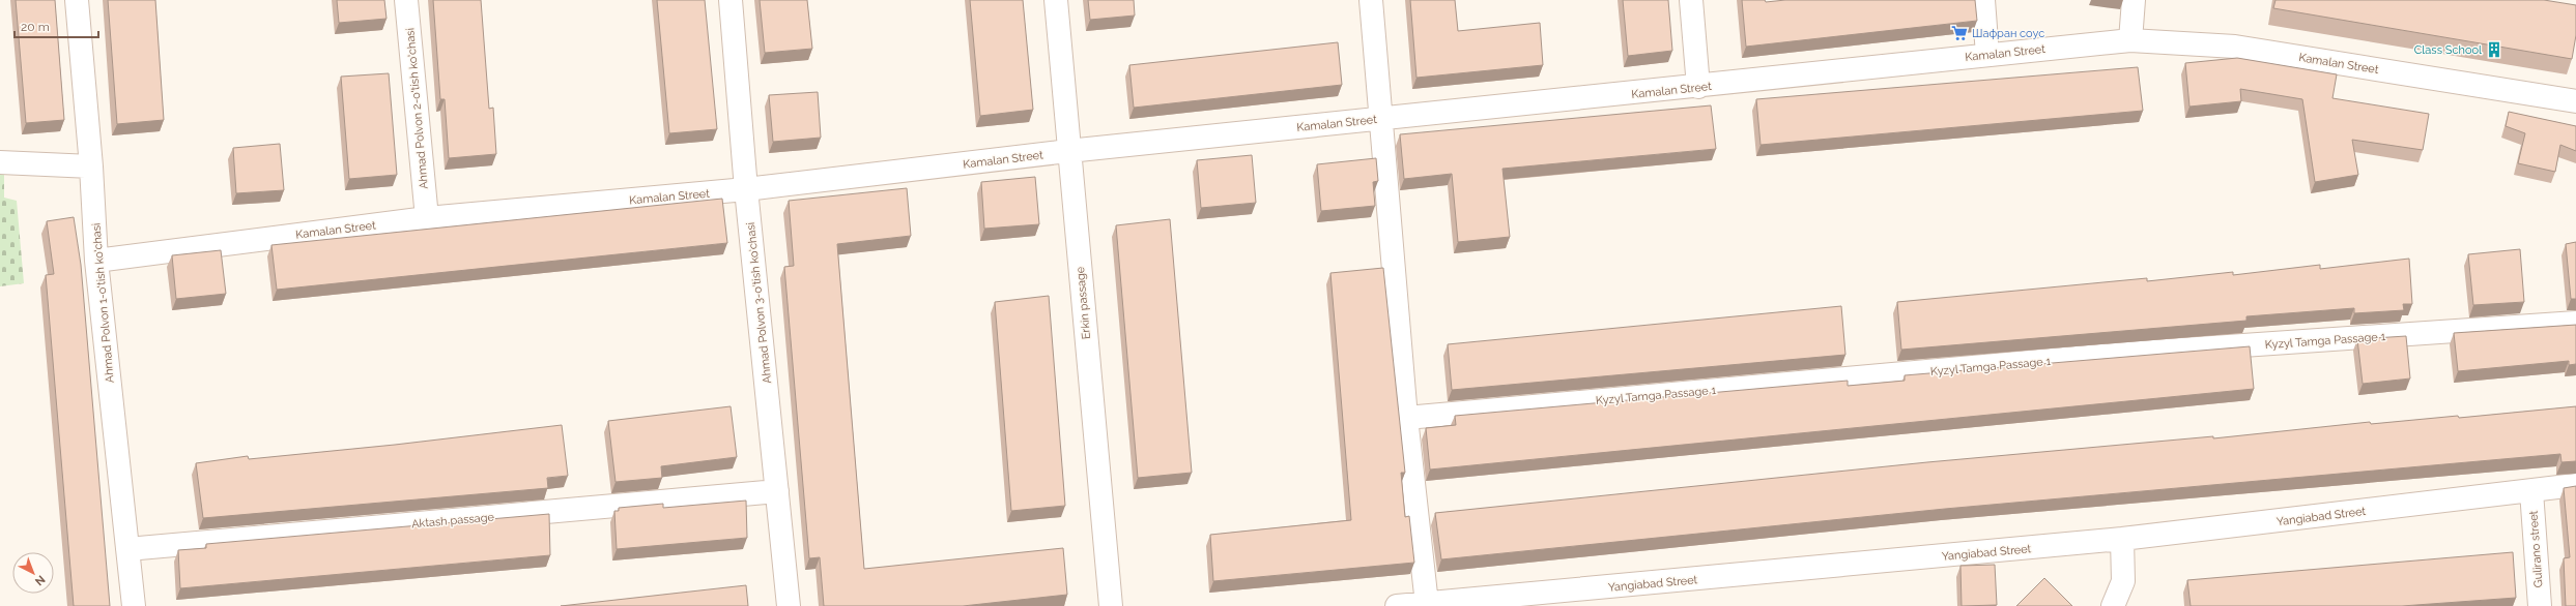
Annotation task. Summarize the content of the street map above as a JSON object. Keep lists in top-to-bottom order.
{
  "streets": {
    "street": [
      "Kamalan Street",
      "Ahmad Polvon 2-o'tish ko'chasi",
      "Ahmad Polvon 1-o'tish ko'chasi",
      "Ahmad Polvon 3-o'tish ko'chasi",
      "Erkin passage",
      "Kyzyl Tamga Passage 1",
      "Yangiabad Street",
      "Aktash passage",
      "Gulirano street"
    ]
  },
  "crossings": [
    ["Kamalan Street", "Ahmad Polvon 2-o'tish ko'chasi"],
    ["Kamalan Street", "Ahmad Polvon 1-o'tish ko'chasi"],
    ["Kamalan Street", "Ahmad Polvon 3-o'tish ko'chasi"],
    ["Kamalan Street", "Erkin passage"],
    ["Ahmad Polvon 1-o'tish ko'chasi", "Aktash passage"],
    ["Ahmad Polvon 3-o'tish ko'chasi", "Aktash passage"],
    ["Yangiabad Street", "Gulirano street"]
  ],
  "places": {
    "supermarket": ["Шафран соус"],
    "building": ["Class School"]
  },
  "scale_bar": "20 m",
  "north": "bottom right"
}
